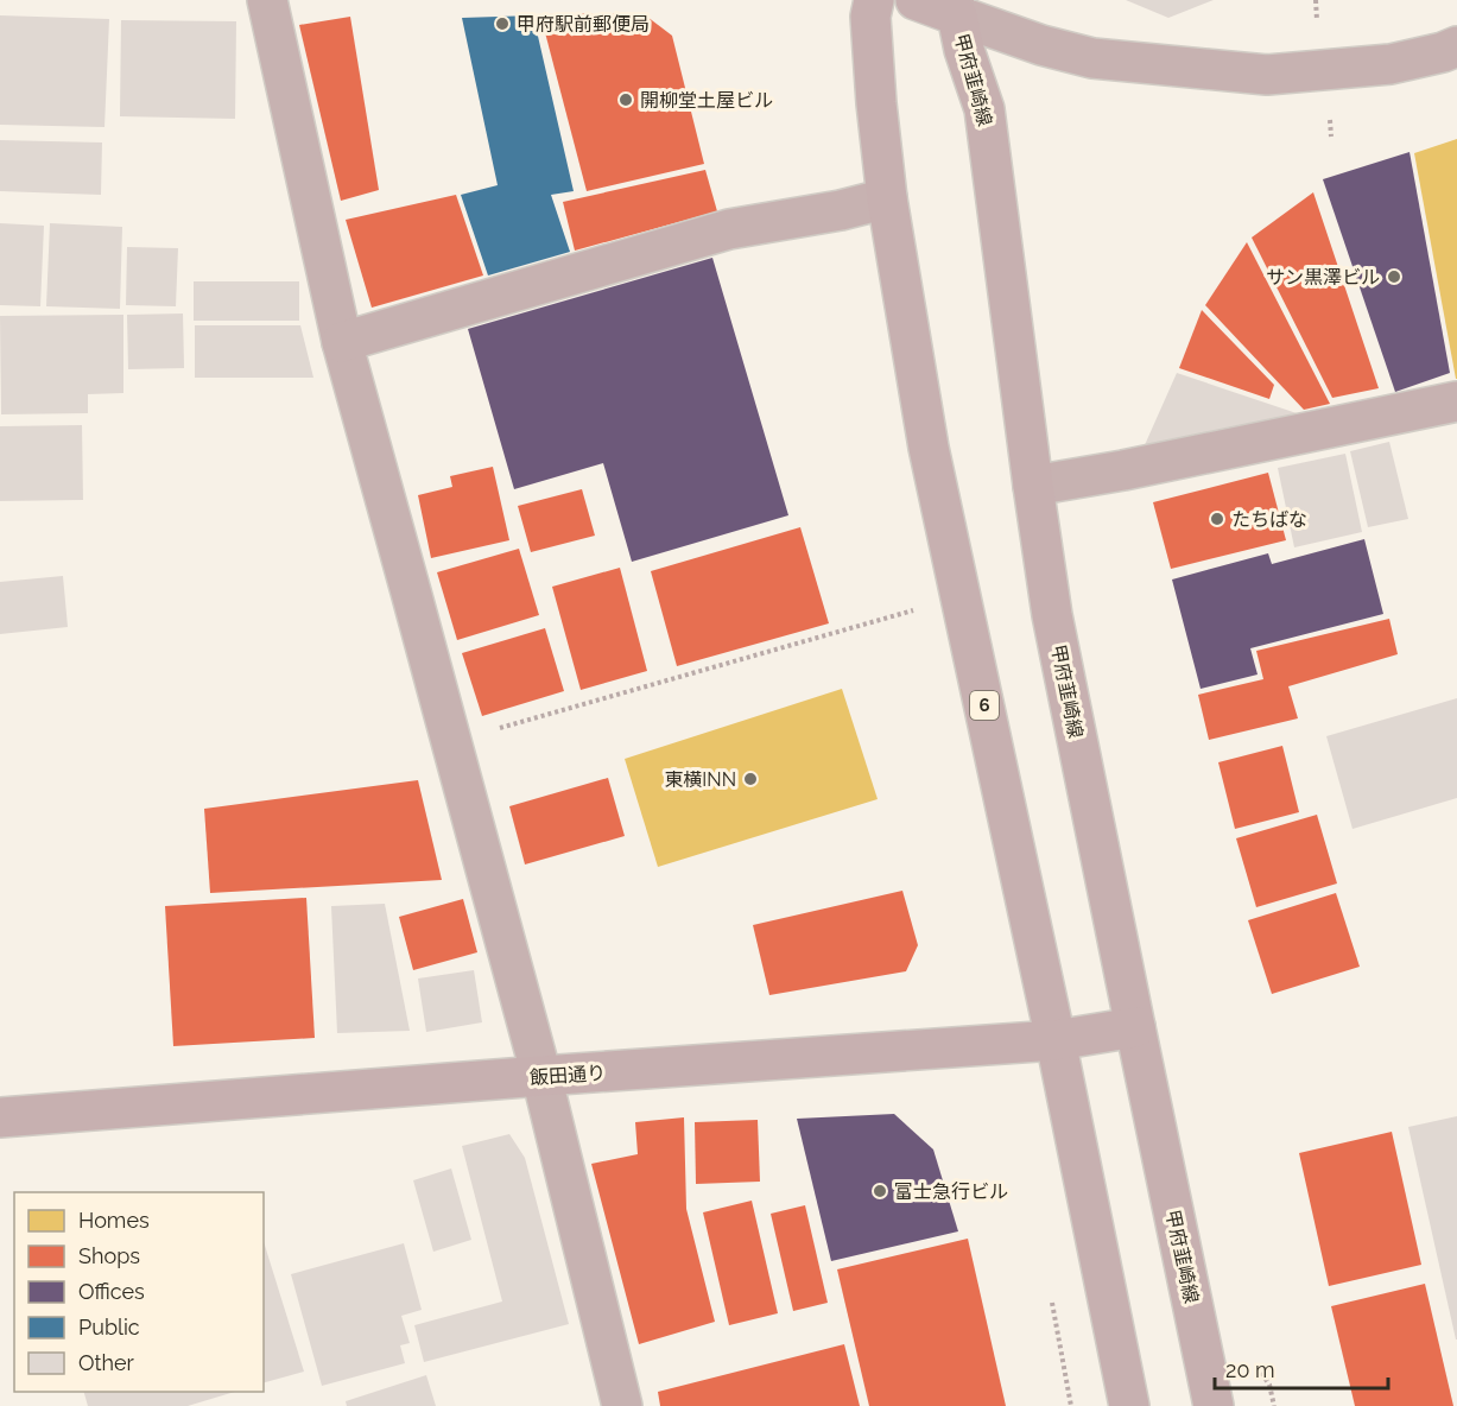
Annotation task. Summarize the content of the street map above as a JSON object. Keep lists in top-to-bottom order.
{
  "streets": {
    "main road": ["甲府韮崎線", "6", "飯田通り"]
  },
  "crossings": [
    ["甲府韮崎線", "飯田通り"],
    ["6", "飯田通り"]
  ],
  "places": [
    "甲府駅前郵便局",
    "開柳堂土屋ビル",
    "サン黒澤ビル",
    "たちばな",
    "東横INN",
    "富士急行ビル"
  ],
  "legend": [
    "Homes",
    "Shops",
    "Offices",
    "Public",
    "Other"
  ],
  "scale_bar": "20 m"
}
